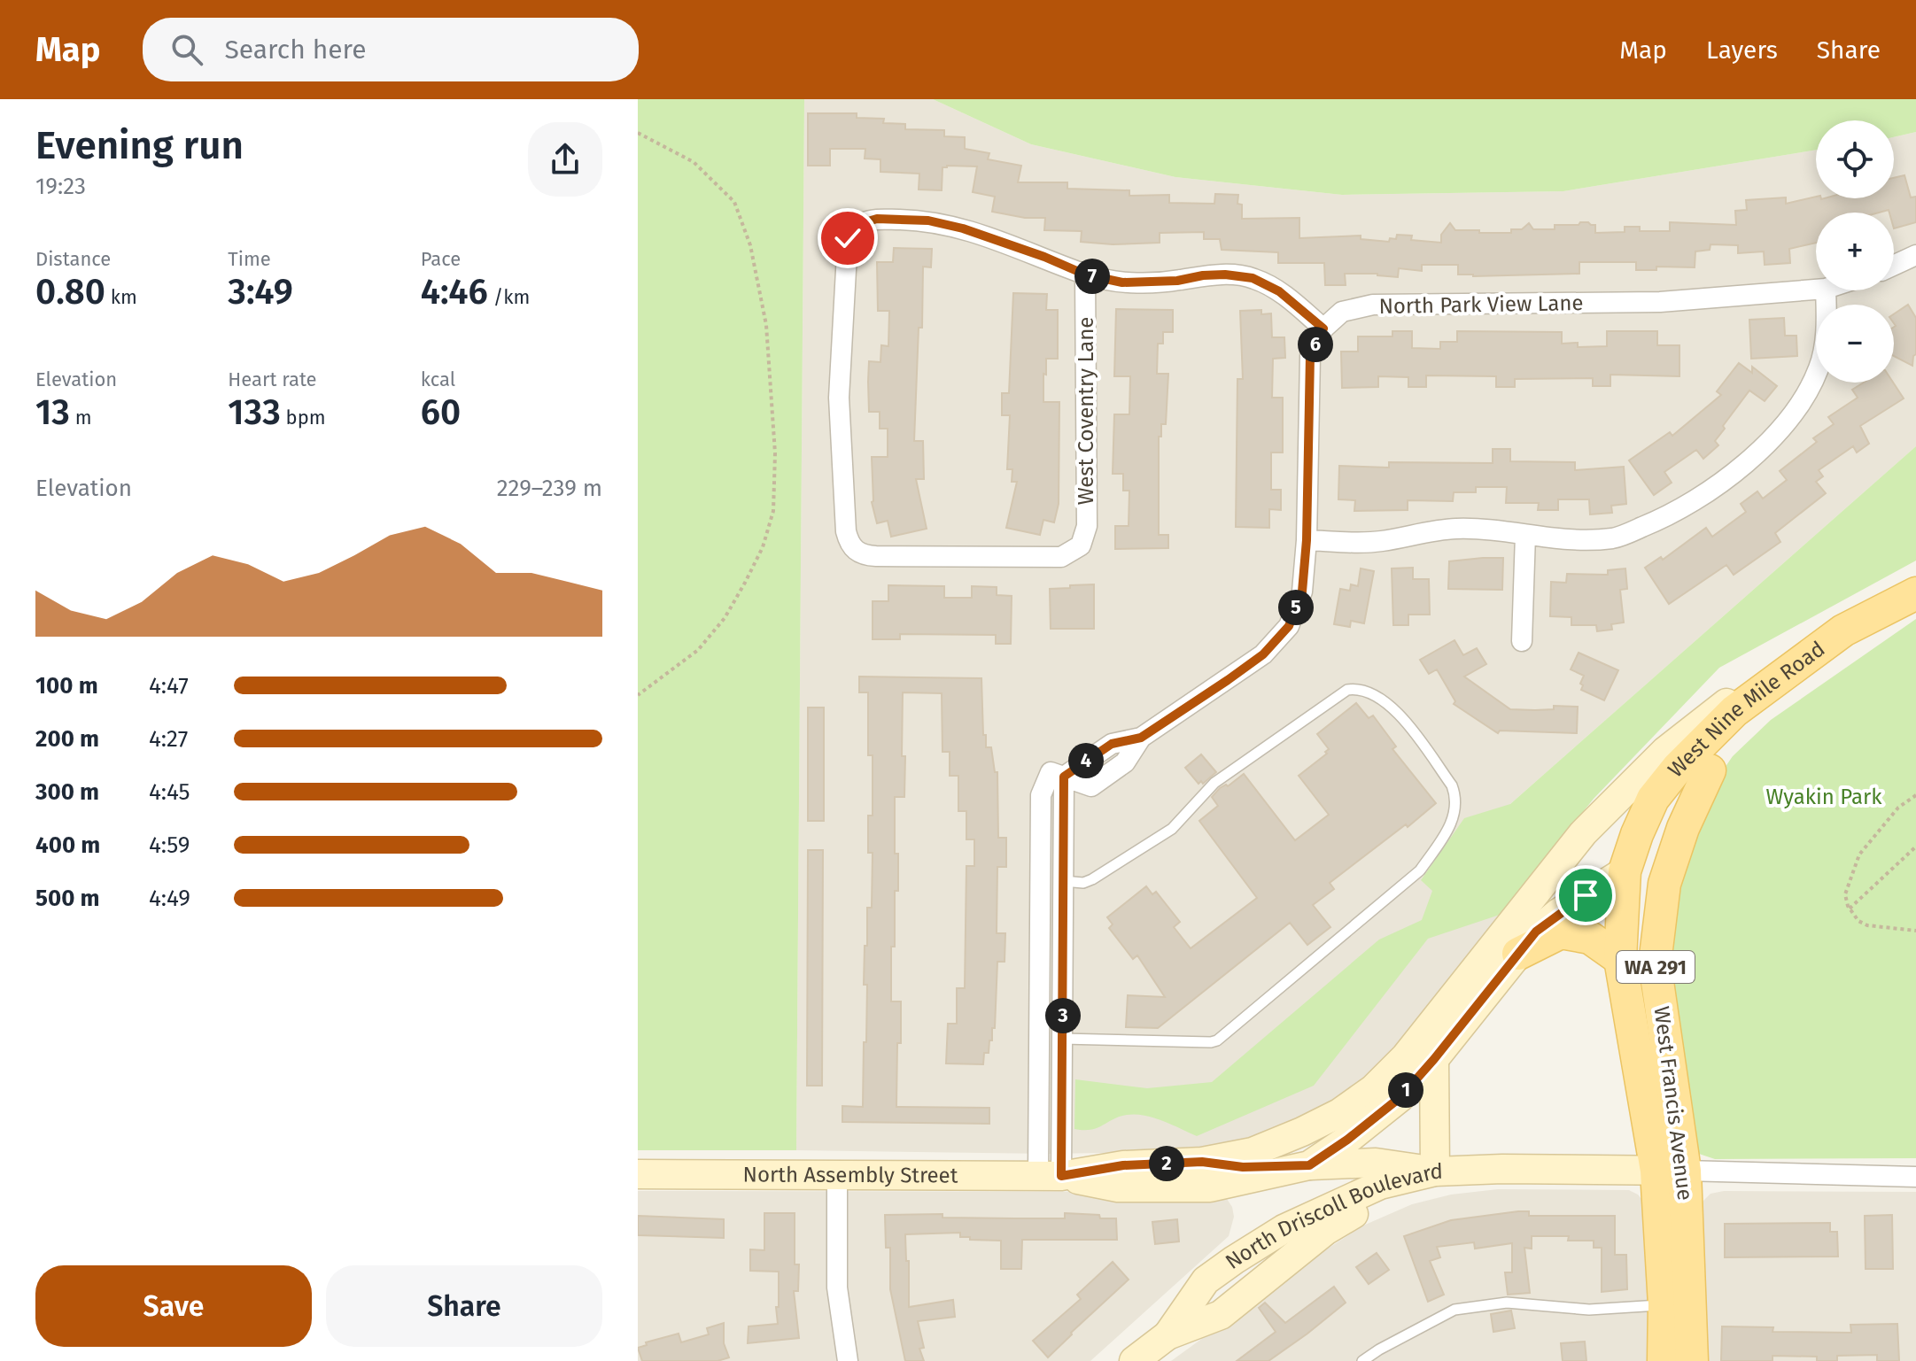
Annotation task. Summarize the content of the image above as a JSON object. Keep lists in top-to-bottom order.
{
  "streets": {
    "main road": [
      "West Nine Mile Road",
      "WA 291",
      "West Francis Avenue",
      "North Assembly Street",
      "North Driscoll Boulevard"
    ],
    "street": ["North Park View Lane", "West Coventry Lane"]
  },
  "crossings": [
    ["West Nine Mile Road", "West Francis Avenue"],
    ["West Nine Mile Road", "North Assembly Street"],
    ["West Francis Avenue", "North Assembly Street"]
  ],
  "parks": ["Wyakin Park"],
  "page": {
    "header": "Map",
    "search": "Search here",
    "nav": ["Map", "Layers", "Share"],
    "heading": ["Evening run", "19:23"],
    "map_buttons": ["+", "−"],
    "stats": [
      ["Distance", "0.80 km"],
      ["Time", "3:49"],
      ["Pace", "4:46 /km"],
      ["Elevation", "13 m"],
      ["Heart rate", "133 bpm"],
      ["kcal", "60"]
    ],
    "pins": [
      "7",
      "6",
      "5",
      "4",
      "3",
      "1",
      "2"
    ],
    "chart": ["Elevation", "229–239 m"],
    "list": [
      {
        "name": "100 m",
        "note": "4:47"
      },
      {
        "name": "200 m",
        "note": "4:27"
      },
      {
        "name": "300 m",
        "note": "4:45"
      },
      {
        "name": "400 m",
        "note": "4:59"
      },
      {
        "name": "500 m",
        "note": "4:49"
      }
    ],
    "buttons": ["Save", "Share"]
  }
}
